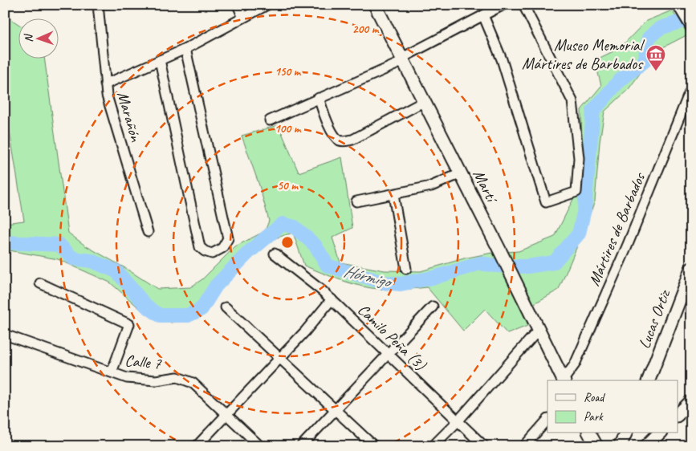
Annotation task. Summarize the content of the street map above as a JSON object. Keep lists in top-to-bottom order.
{
  "streets": {
    "main road": ["Martí", "Lucas Ortiz"],
    "street": [
      "Marañón",
      "Mártires de Barbados",
      "Camilo Peña (3)",
      "Calle 7"
    ]
  },
  "water": ["Hórmigo"],
  "places": {
    "museum": ["Museo Memorial Mártires de Barbados"]
  },
  "legend": ["Road", "Park"],
  "north": "left",
  "rings": [
    "200 m",
    "150 m",
    "100 m",
    "50 m"
  ]
}
